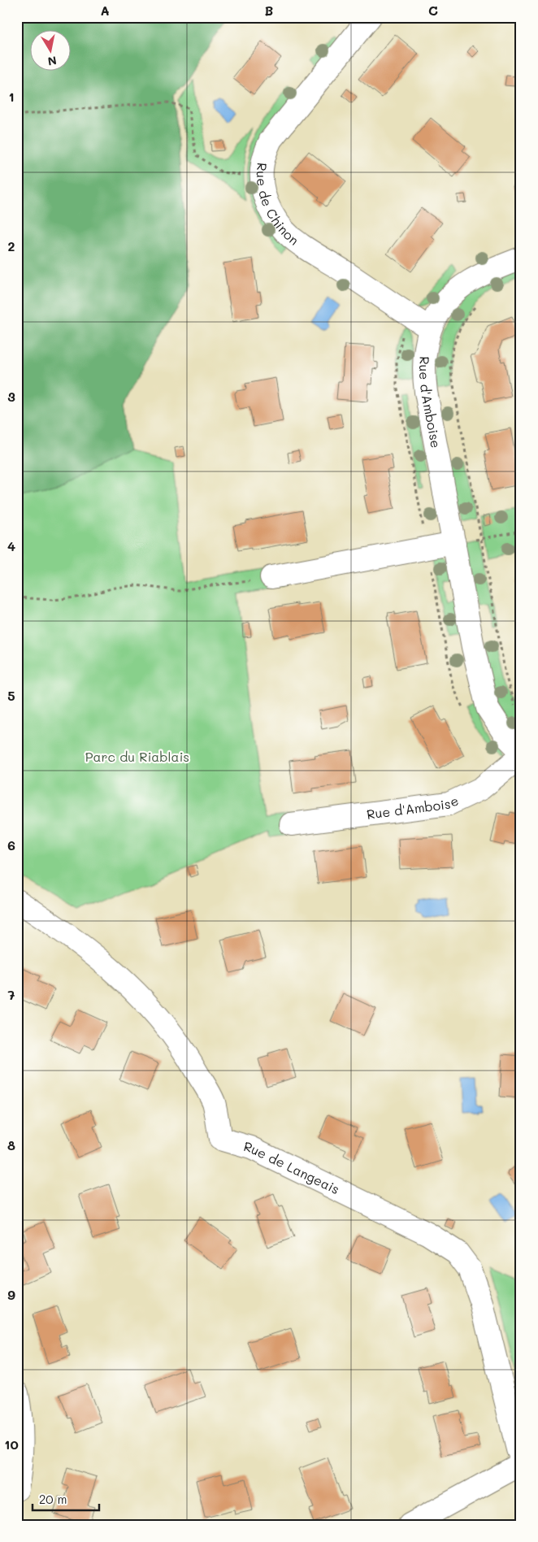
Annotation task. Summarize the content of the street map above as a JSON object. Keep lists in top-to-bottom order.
{
  "streets": {
    "street": ["Rue de Chinon", "Rue d'Amboise", "Rue de Langeais"]
  },
  "crossings": [
    ["Rue de Chinon", "Rue d'Amboise"]
  ],
  "parks": ["Parc du Riablais"],
  "scale_bar": "20 m",
  "north": "bottom",
  "grid": {
    "columns": ["A", "B", "C"],
    "rows": [
      "1",
      "2",
      "3",
      "4",
      "5",
      "6",
      "7",
      "8",
      "9",
      "10"
    ]
  }
}
